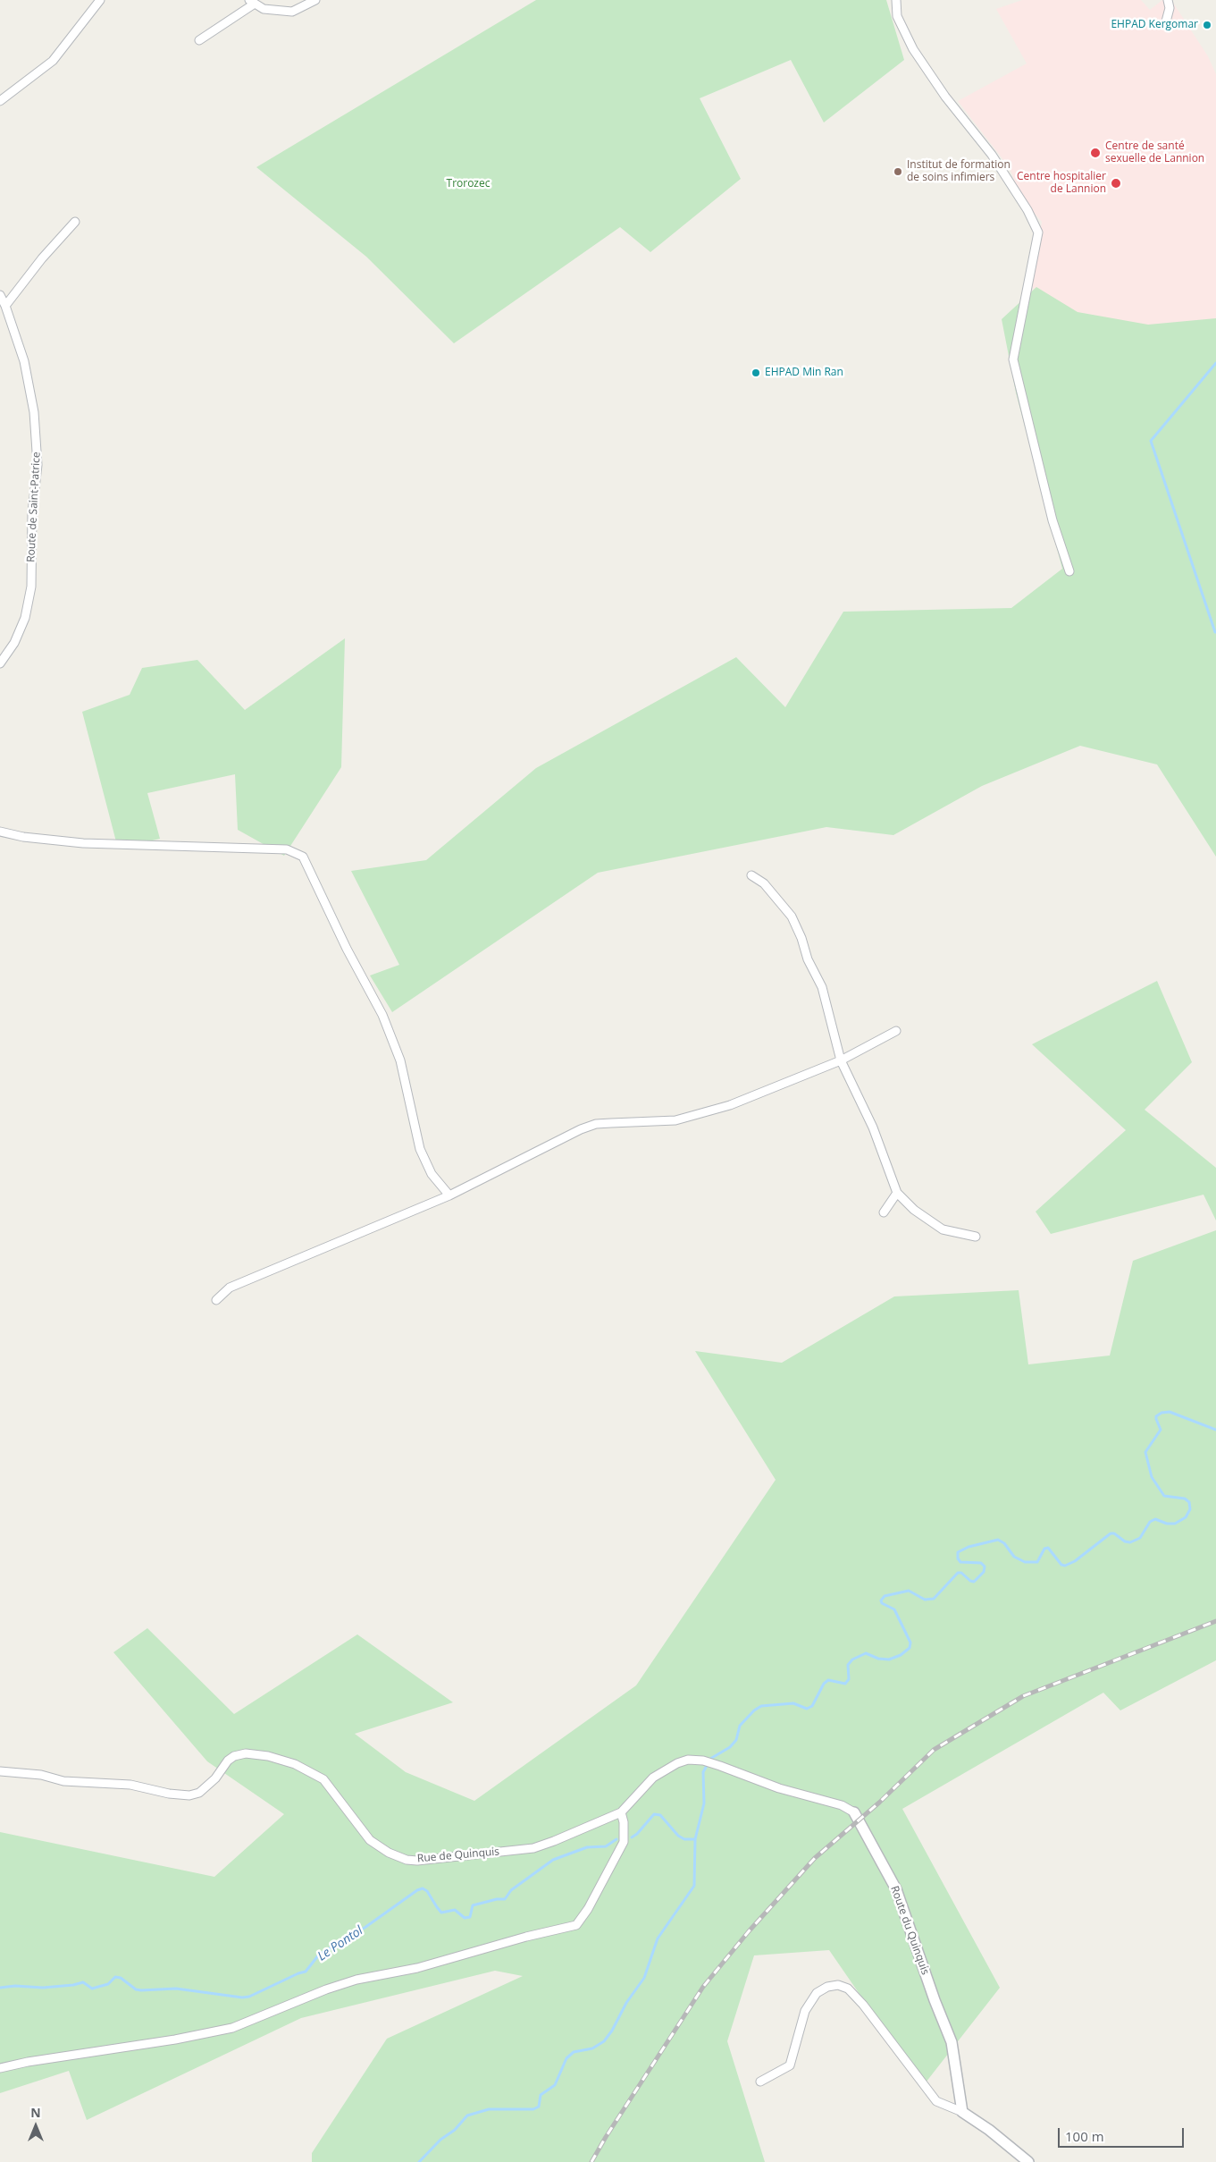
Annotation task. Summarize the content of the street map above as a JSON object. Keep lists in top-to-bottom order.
{
  "streets": {
    "street": ["Route de Saint-Patrice", "Rue de Quinquis", "Route du Quinquis"]
  },
  "crossings": [
    ["Rue de Quinquis", "Route du Quinquis"]
  ],
  "water": ["Le Pontol"],
  "parks": ["Trorozec"],
  "places": [
    "EHPAD Kergomar",
    "Centre de santé sexuelle de Lannion",
    "Institut de formation de soins infimiers",
    "Centre hospitalier de Lannion",
    "EHPAD Min Ran"
  ],
  "scale_bar": "100 m",
  "north": "top"
}
